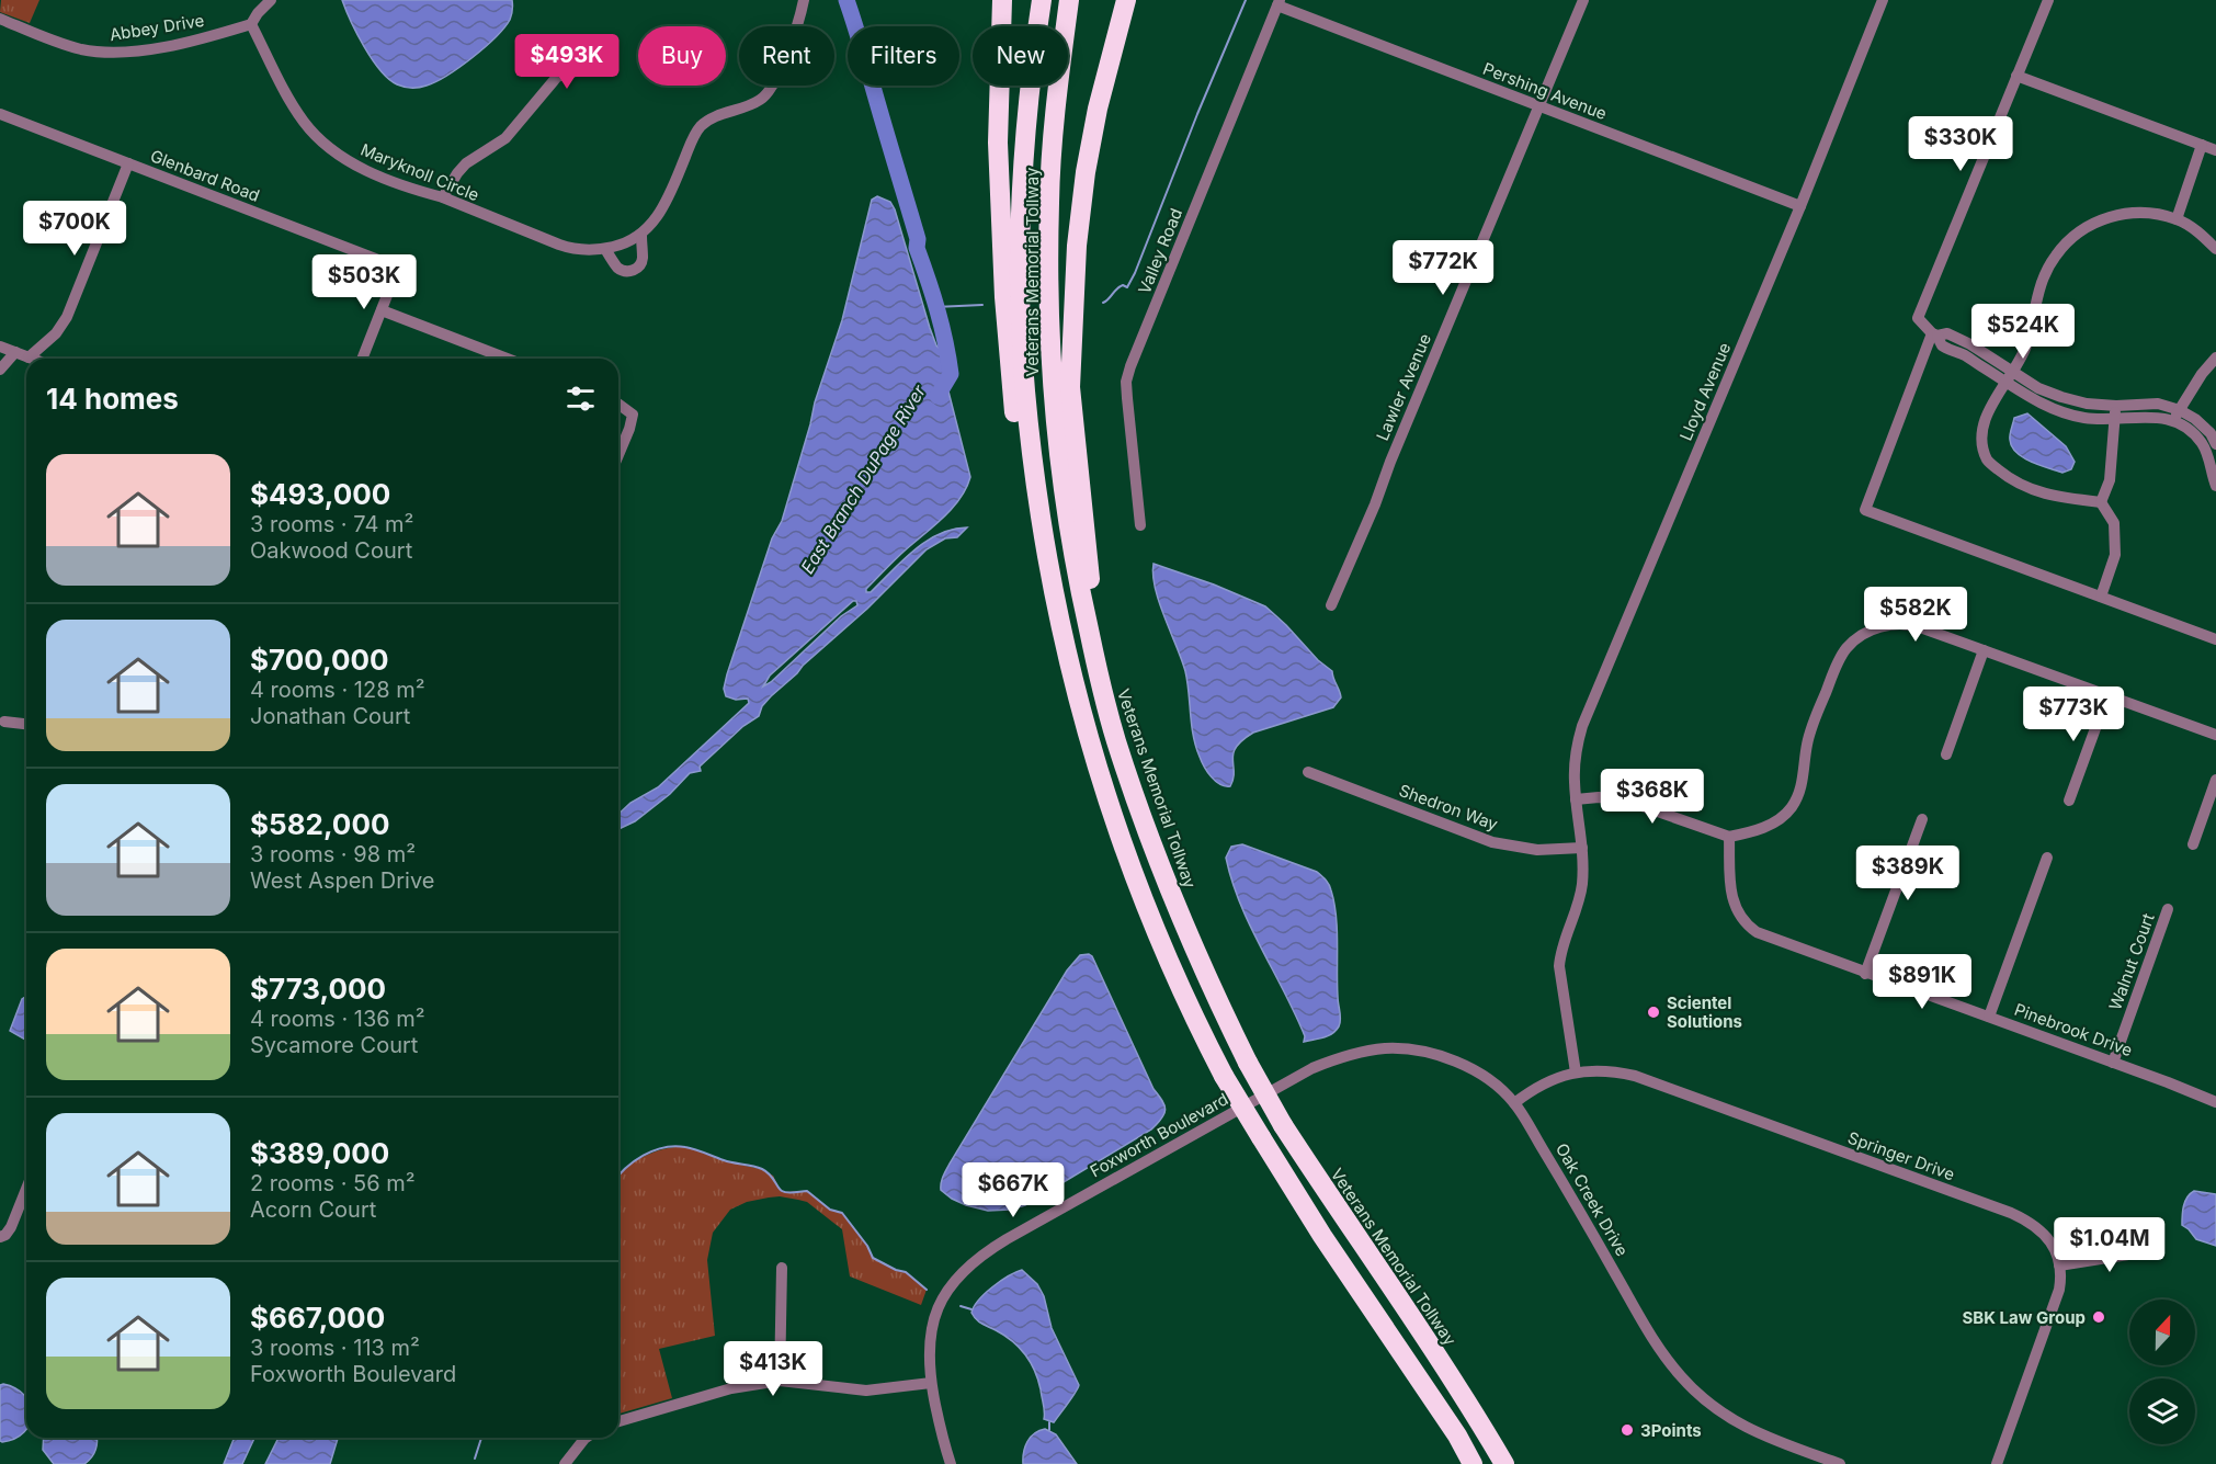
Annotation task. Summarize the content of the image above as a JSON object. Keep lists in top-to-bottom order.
{
  "streets": {
    "highway": ["Veterans Memorial Tollway"],
    "street": [
      "Abbey Drive",
      "Pershing Avenue",
      "Maryknoll Circle",
      "Glenbard Road",
      "Valley Road",
      "Lawler Avenue",
      "Lloyd Avenue",
      "Shedron Way",
      "Walnut Court",
      "Pinebrook Drive",
      "Foxworth Boulevard",
      "Springer Drive",
      "Oak Creek Drive"
    ]
  },
  "crossings": [
    ["Abbey Drive", "Maryknoll Circle"],
    ["Pershing Avenue", "Valley Road"],
    ["Pershing Avenue", "Lawler Avenue"],
    ["Pershing Avenue", "Lloyd Avenue"],
    ["Lloyd Avenue", "Shedron Way"],
    ["Lloyd Avenue", "Springer Drive"],
    ["Walnut Court", "Pinebrook Drive"],
    ["Foxworth Boulevard", "Oak Creek Drive"],
    ["Springer Drive", "Oak Creek Drive"]
  ],
  "water": ["East Branch DuPage River"],
  "places": ["Scientel Solutions", "SBK Law Group", "3Points"],
  "north": "top",
  "page": {
    "chip": [
      "Buy",
      "Rent",
      "Filters",
      "New"
    ],
    "price": [
      "$493K",
      "$330K",
      "$700K",
      "$772K",
      "$503K",
      "$524K",
      "$582K",
      "$773K",
      "$368K",
      "$389K",
      "$891K",
      "$667K",
      "$1.04M",
      "$413K"
    ],
    "heading": "14 homes",
    "list": [
      {
        "name": "$493,000",
        "note": "3 rooms · 74 m² · Oakwood Court"
      },
      {
        "name": "$700,000",
        "note": "4 rooms · 128 m² · Jonathan Court"
      },
      {
        "name": "$582,000",
        "note": "3 rooms · 98 m² · West Aspen Drive"
      },
      {
        "name": "$773,000",
        "note": "4 rooms · 136 m² · Sycamore Court"
      },
      {
        "name": "$389,000",
        "note": "2 rooms · 56 m² · Acorn Court"
      },
      {
        "name": "$667,000",
        "note": "3 rooms · 113 m² · Foxworth Boulevard"
      }
    ]
  }
}
